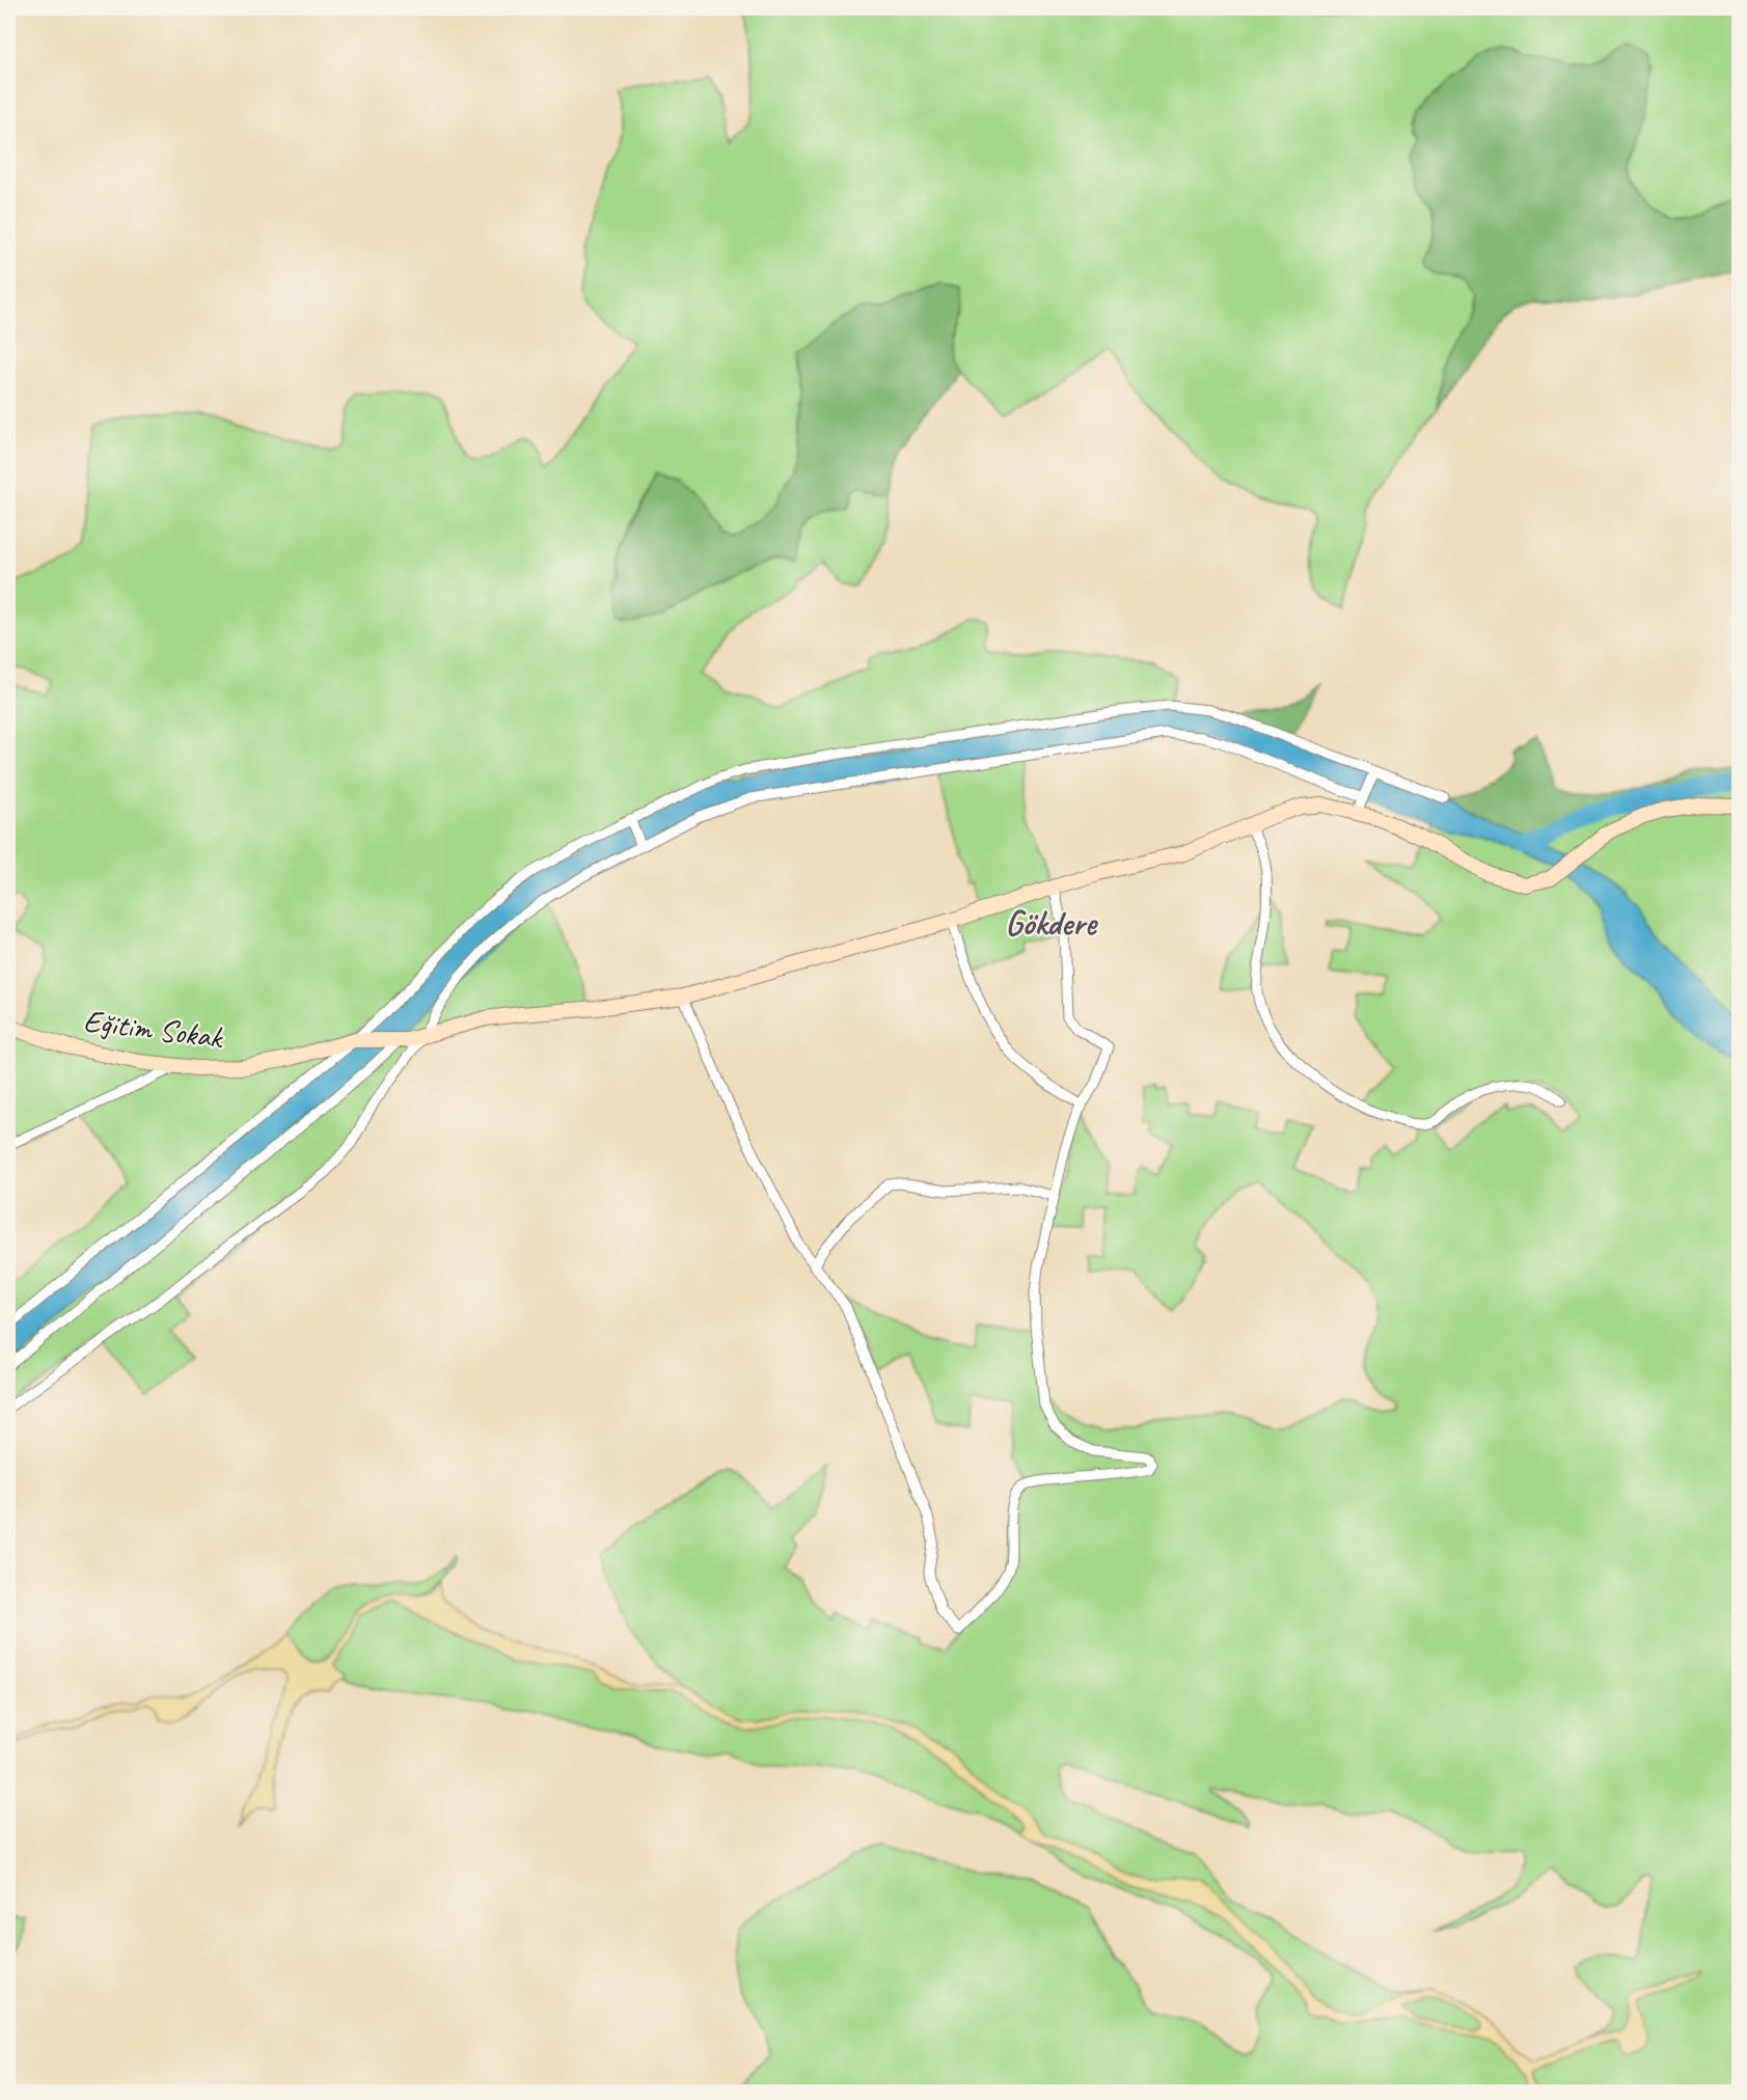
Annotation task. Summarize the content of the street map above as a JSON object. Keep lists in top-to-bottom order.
{
  "streets": {
    "street": ["Eğitim Sokak"]
  },
  "districts": ["Gökdere"]
}
